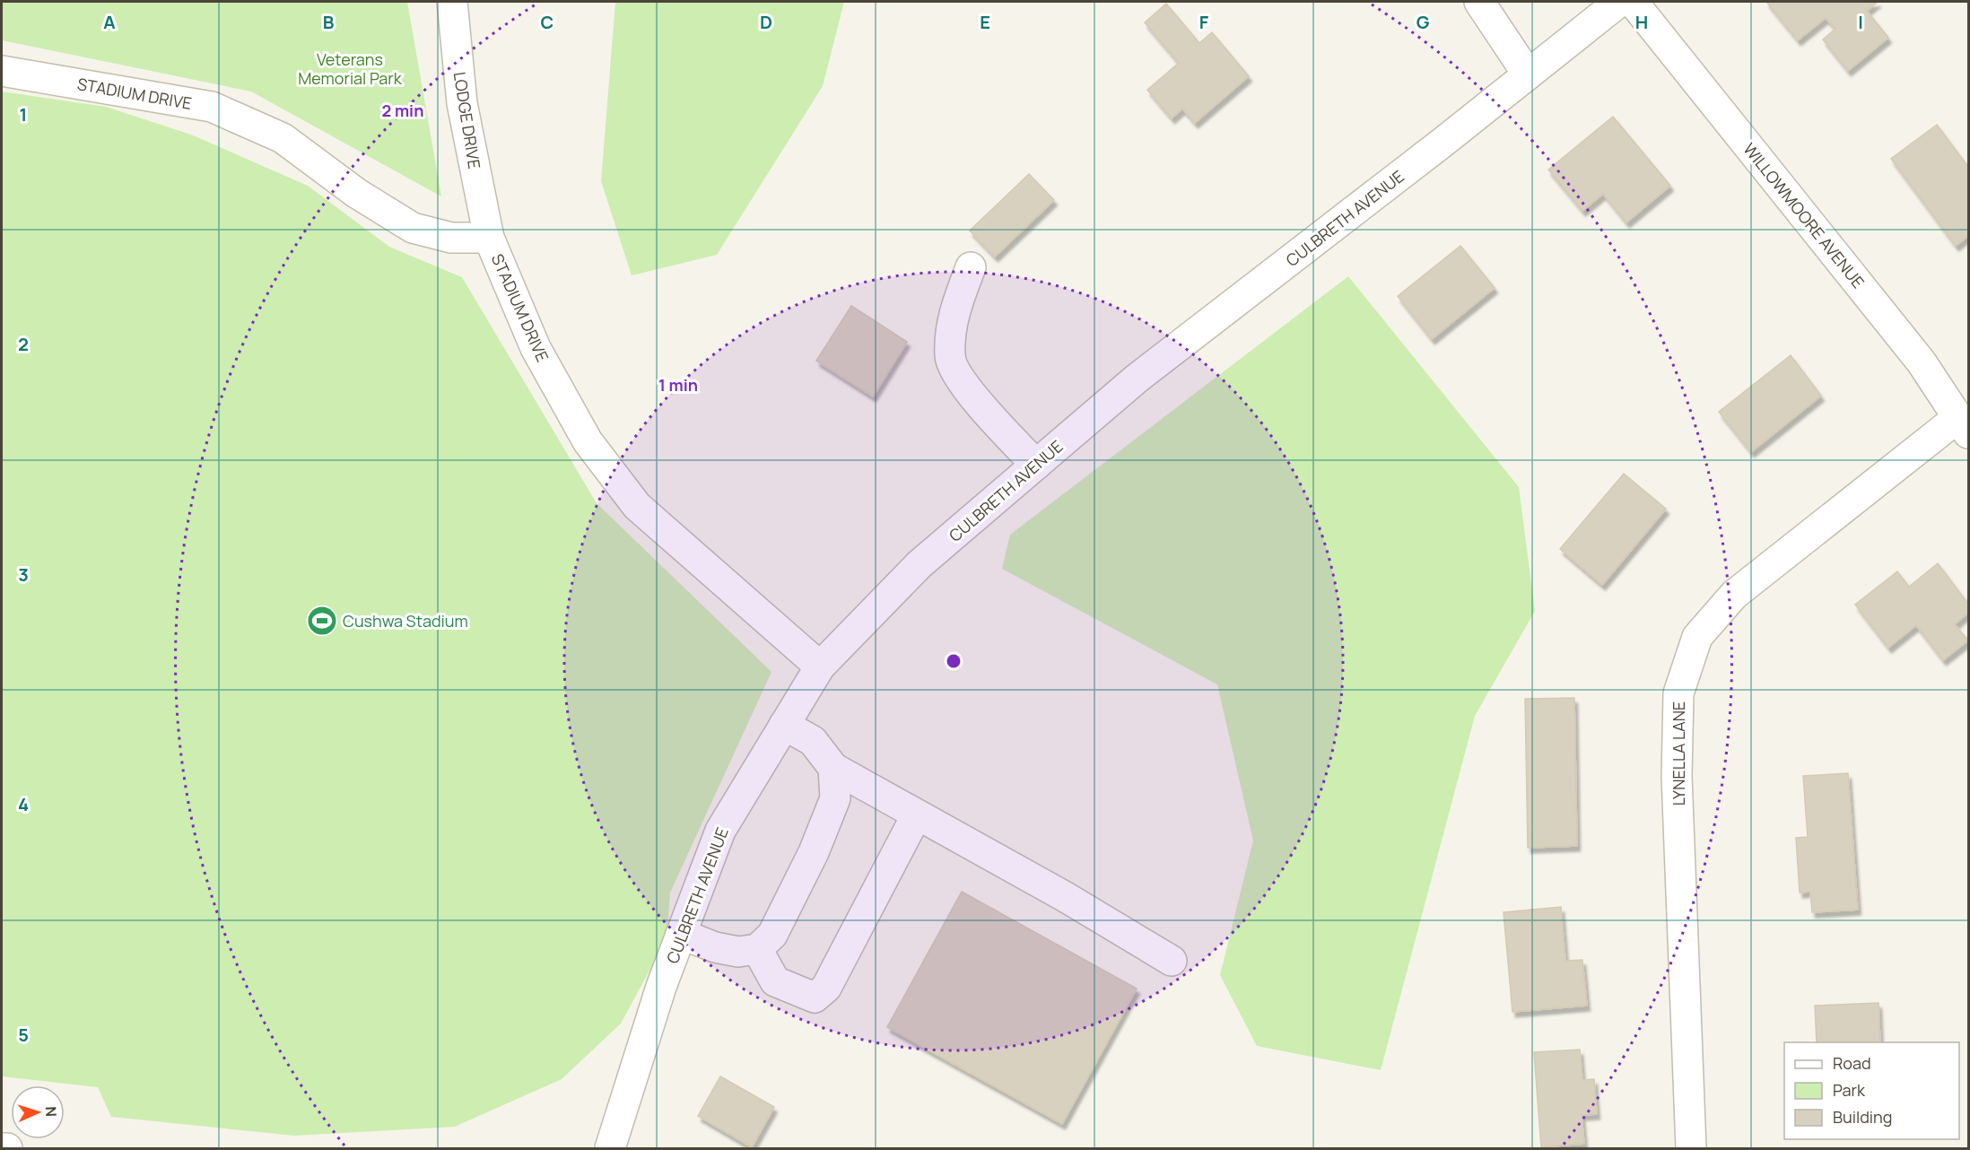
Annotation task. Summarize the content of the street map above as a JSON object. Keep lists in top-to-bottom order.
{
  "streets": {
    "street": [
      "STADIUM DRIVE",
      "LODGE DRIVE",
      "WILLOWMOORE AVENUE",
      "CULBRETH AVENUE",
      "LYNELLA LANE"
    ]
  },
  "crossings": [
    ["STADIUM DRIVE", "LODGE DRIVE"],
    ["STADIUM DRIVE", "CULBRETH AVENUE"],
    ["WILLOWMOORE AVENUE", "LYNELLA LANE"]
  ],
  "parks": ["Veterans Memorial Park"],
  "places": {
    "sports": ["Cushwa Stadium"]
  },
  "legend": ["Road", "Park", "Building"],
  "north": "right",
  "grid": {
    "columns": [
      "A",
      "B",
      "C",
      "D",
      "E",
      "F",
      "G",
      "H",
      "I"
    ],
    "rows": [
      "1",
      "2",
      "3",
      "4",
      "5"
    ]
  },
  "rings": ["2 min", "1 min"]
}
